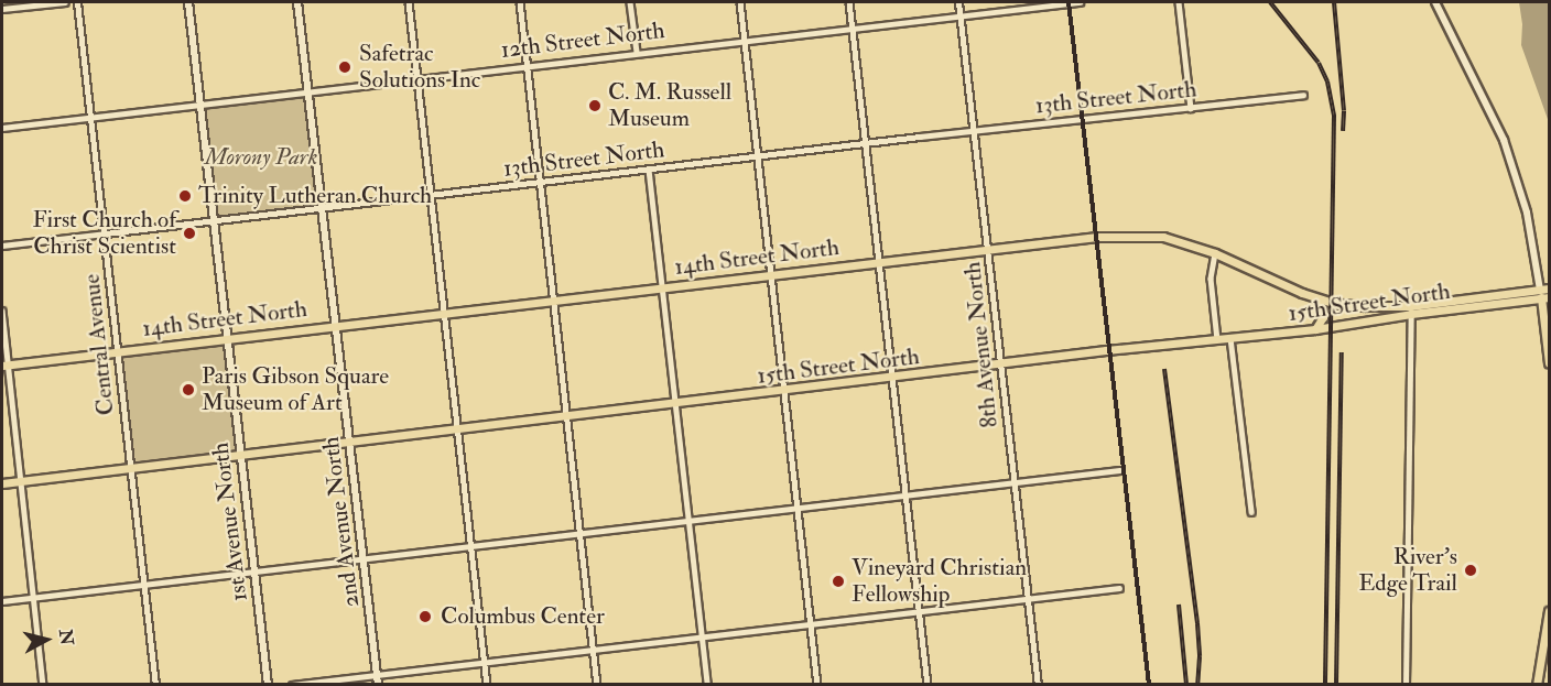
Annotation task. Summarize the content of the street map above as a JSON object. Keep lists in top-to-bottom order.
{
  "streets": {
    "main road": [
      "14th Street North",
      "15th Street North",
      "1st Avenue North",
      "2nd Avenue North"
    ],
    "street": [
      "12th Street North",
      "13th Street North",
      "Central Avenue",
      "8th Avenue North"
    ]
  },
  "crossings": [
    ["12th Street North", "Central Avenue"],
    ["12th Street North", "8th Avenue North"],
    ["12th Street North", "1st Avenue North"],
    ["12th Street North", "2nd Avenue North"],
    ["13th Street North", "Central Avenue"],
    ["13th Street North", "8th Avenue North"],
    ["13th Street North", "1st Avenue North"],
    ["13th Street North", "2nd Avenue North"],
    ["14th Street North", "15th Street North"],
    ["14th Street North", "Central Avenue"],
    ["14th Street North", "8th Avenue North"],
    ["14th Street North", "1st Avenue North"],
    ["14th Street North", "2nd Avenue North"],
    ["15th Street North", "Central Avenue"],
    ["15th Street North", "8th Avenue North"],
    ["15th Street North", "1st Avenue North"],
    ["15th Street North", "2nd Avenue North"]
  ],
  "parks": ["Morony Park"],
  "places": [
    "Safetrac Solutions Inc",
    "C. M. Russell Museum",
    "Trinity Lutheran Church",
    "First Church of Christ Scientist",
    "Paris Gibson Square Museum of Art",
    "River's Edge Trail",
    "Vineyard Christian Fellowship",
    "Columbus Center"
  ],
  "north": "right"
}
